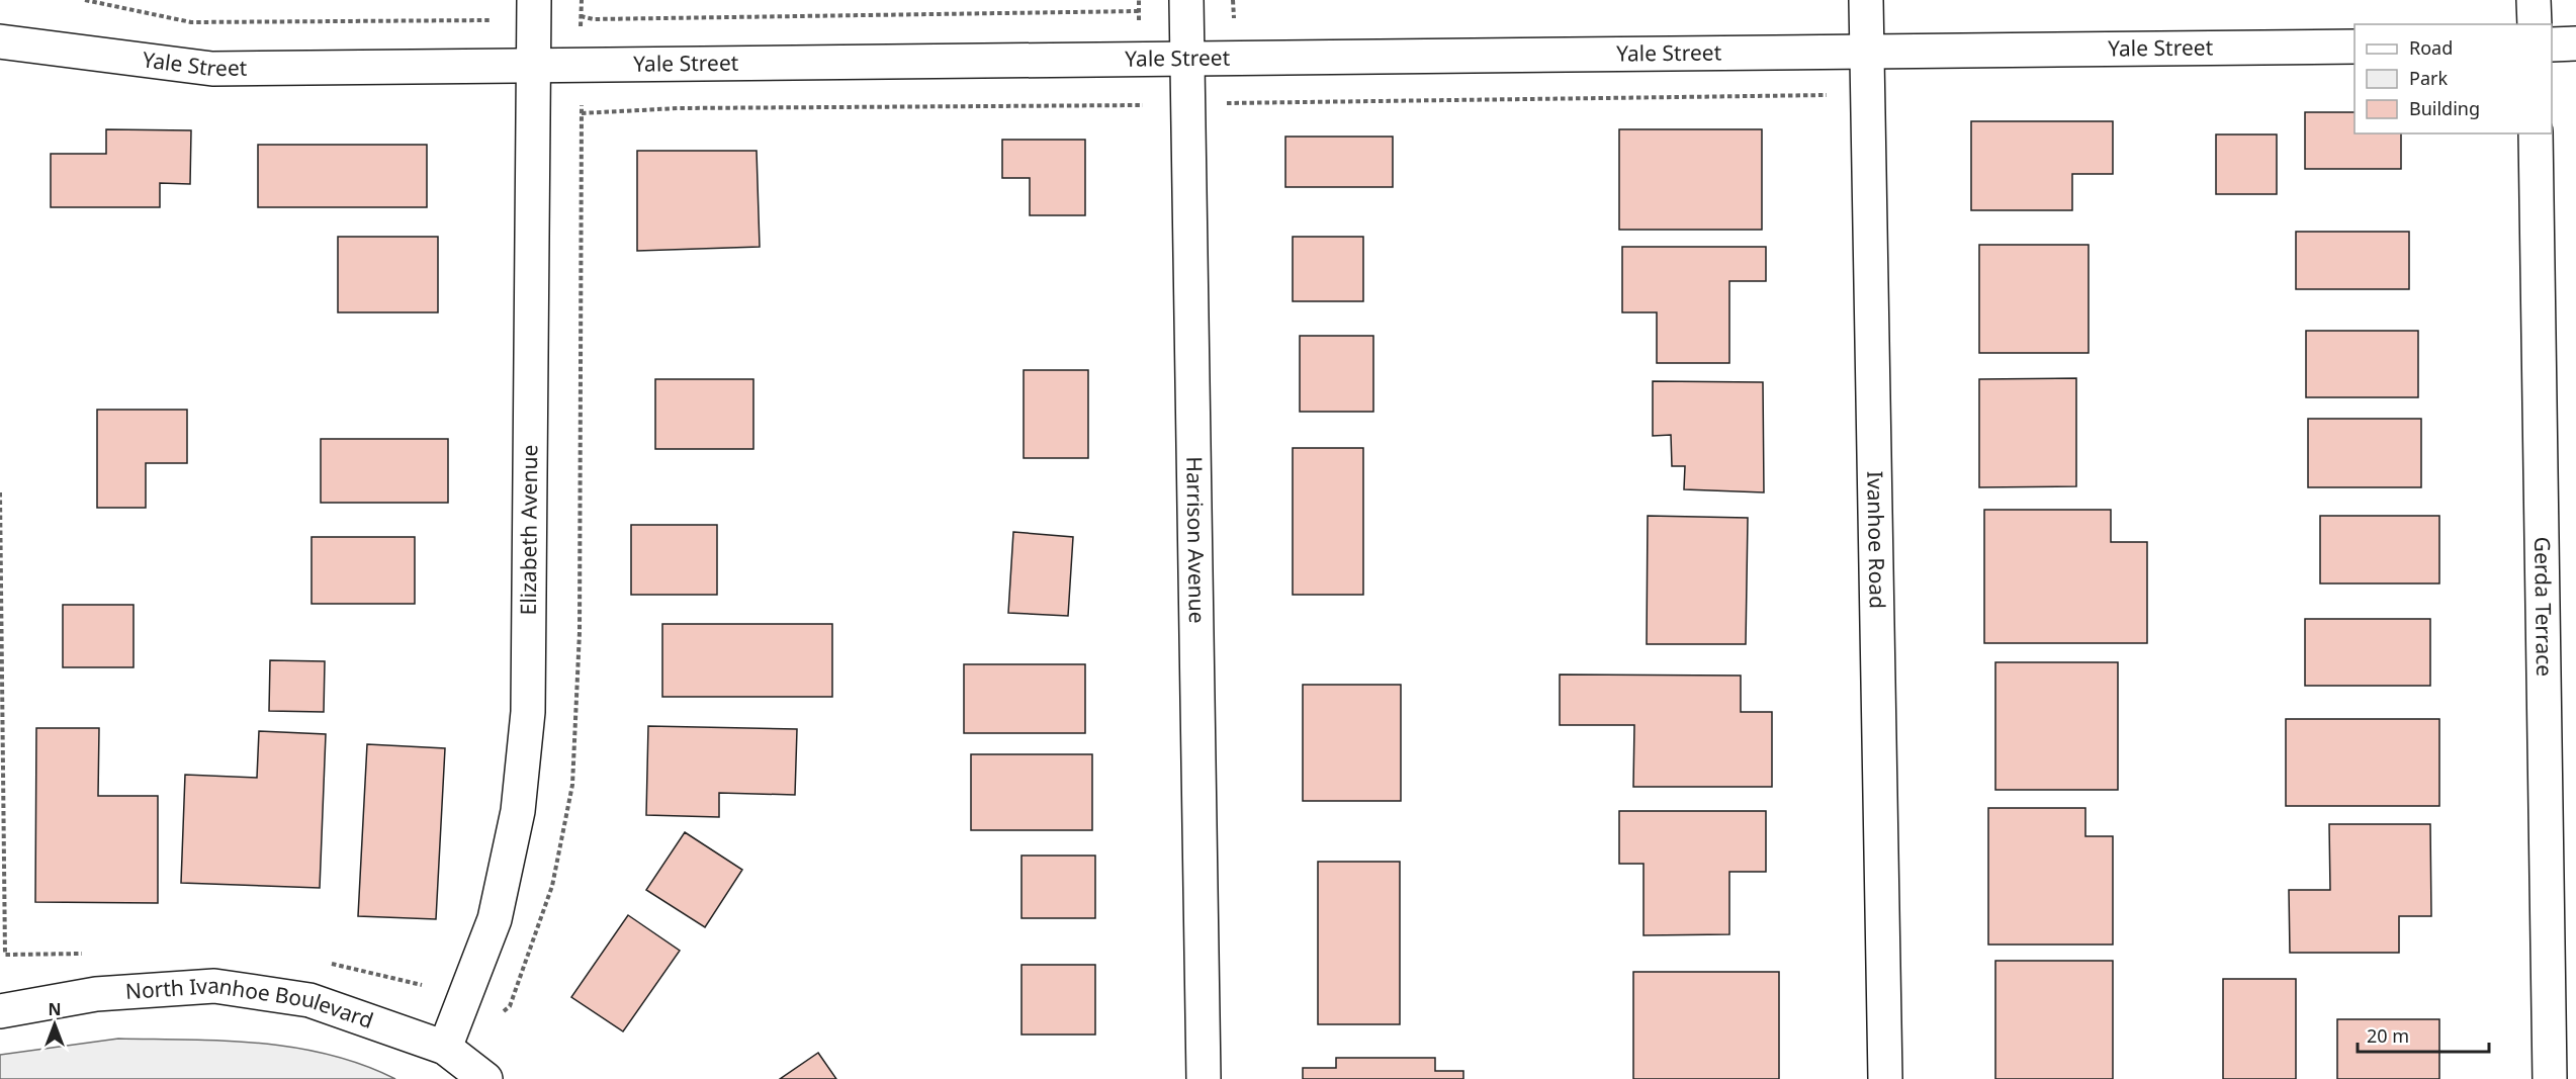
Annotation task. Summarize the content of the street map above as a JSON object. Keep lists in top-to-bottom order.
{
  "streets": {
    "street": [
      "Yale Street",
      "Elizabeth Avenue",
      "Harrison Avenue",
      "Ivanhoe Road",
      "Gerda Terrace",
      "North Ivanhoe Boulevard"
    ]
  },
  "crossings": [
    ["Yale Street", "Elizabeth Avenue"],
    ["Yale Street", "Harrison Avenue"],
    ["Yale Street", "Ivanhoe Road"],
    ["Elizabeth Avenue", "North Ivanhoe Boulevard"]
  ],
  "legend": ["Road", "Park", "Building"],
  "scale_bar": "20 m",
  "north": "top"
}
